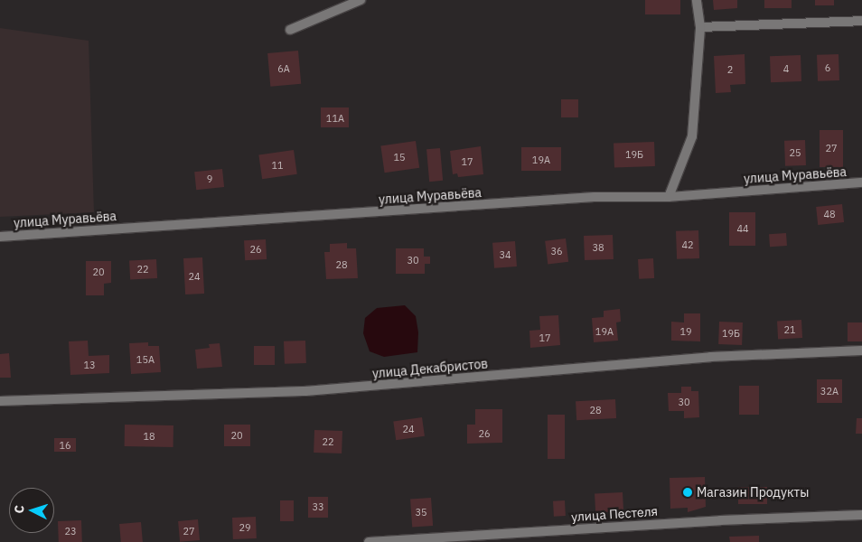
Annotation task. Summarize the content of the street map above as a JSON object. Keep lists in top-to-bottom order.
{
  "streets": {
    "street": ["улица Муравьёва", "улица Декабристов", "улица Пестеля"]
  },
  "places": ["Магазин Продукты"],
  "house_numbers": [
    "6",
    "6А",
    "4",
    "2",
    "11А",
    "27",
    "25",
    "19Б",
    "15",
    "19А",
    "17",
    "11",
    "9",
    "48",
    "44",
    "42",
    "38",
    "26",
    "36",
    "34",
    "30",
    "28",
    "22",
    "20",
    "24",
    "21",
    "19А",
    "19",
    "19Б",
    "17",
    "15А",
    "13",
    "32А",
    "30",
    "28",
    "24",
    "26",
    "20",
    "18",
    "22",
    "16",
    "33",
    "35",
    "29",
    "23",
    "27"
  ],
  "north": "left"
}
